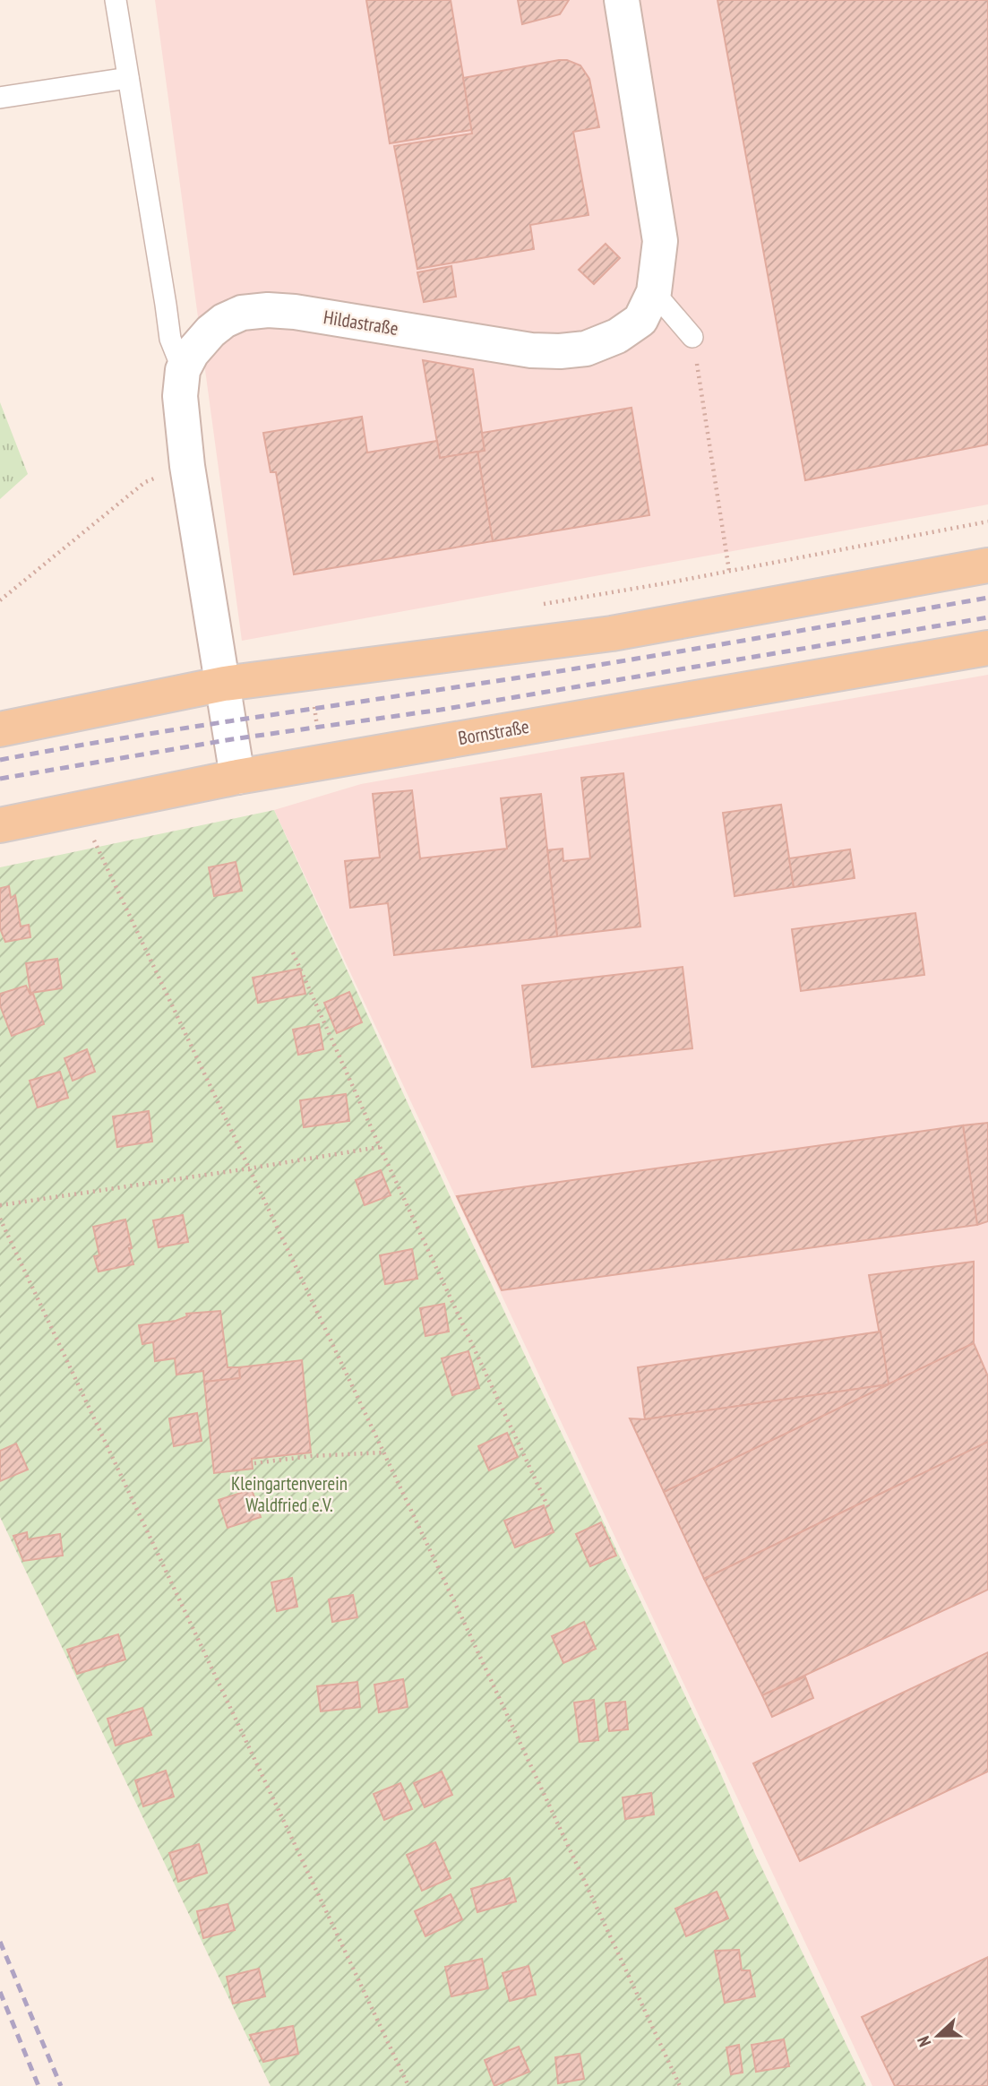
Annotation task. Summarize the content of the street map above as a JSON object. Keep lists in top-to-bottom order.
{
  "streets": {
    "main road": ["Bornstraße"],
    "street": ["Hildastraße"]
  },
  "crossings": [
    ["Hildastraße", "Bornstraße"]
  ],
  "parks": ["Kleingartenverein Waldfried e.V."],
  "north": "left"
}
